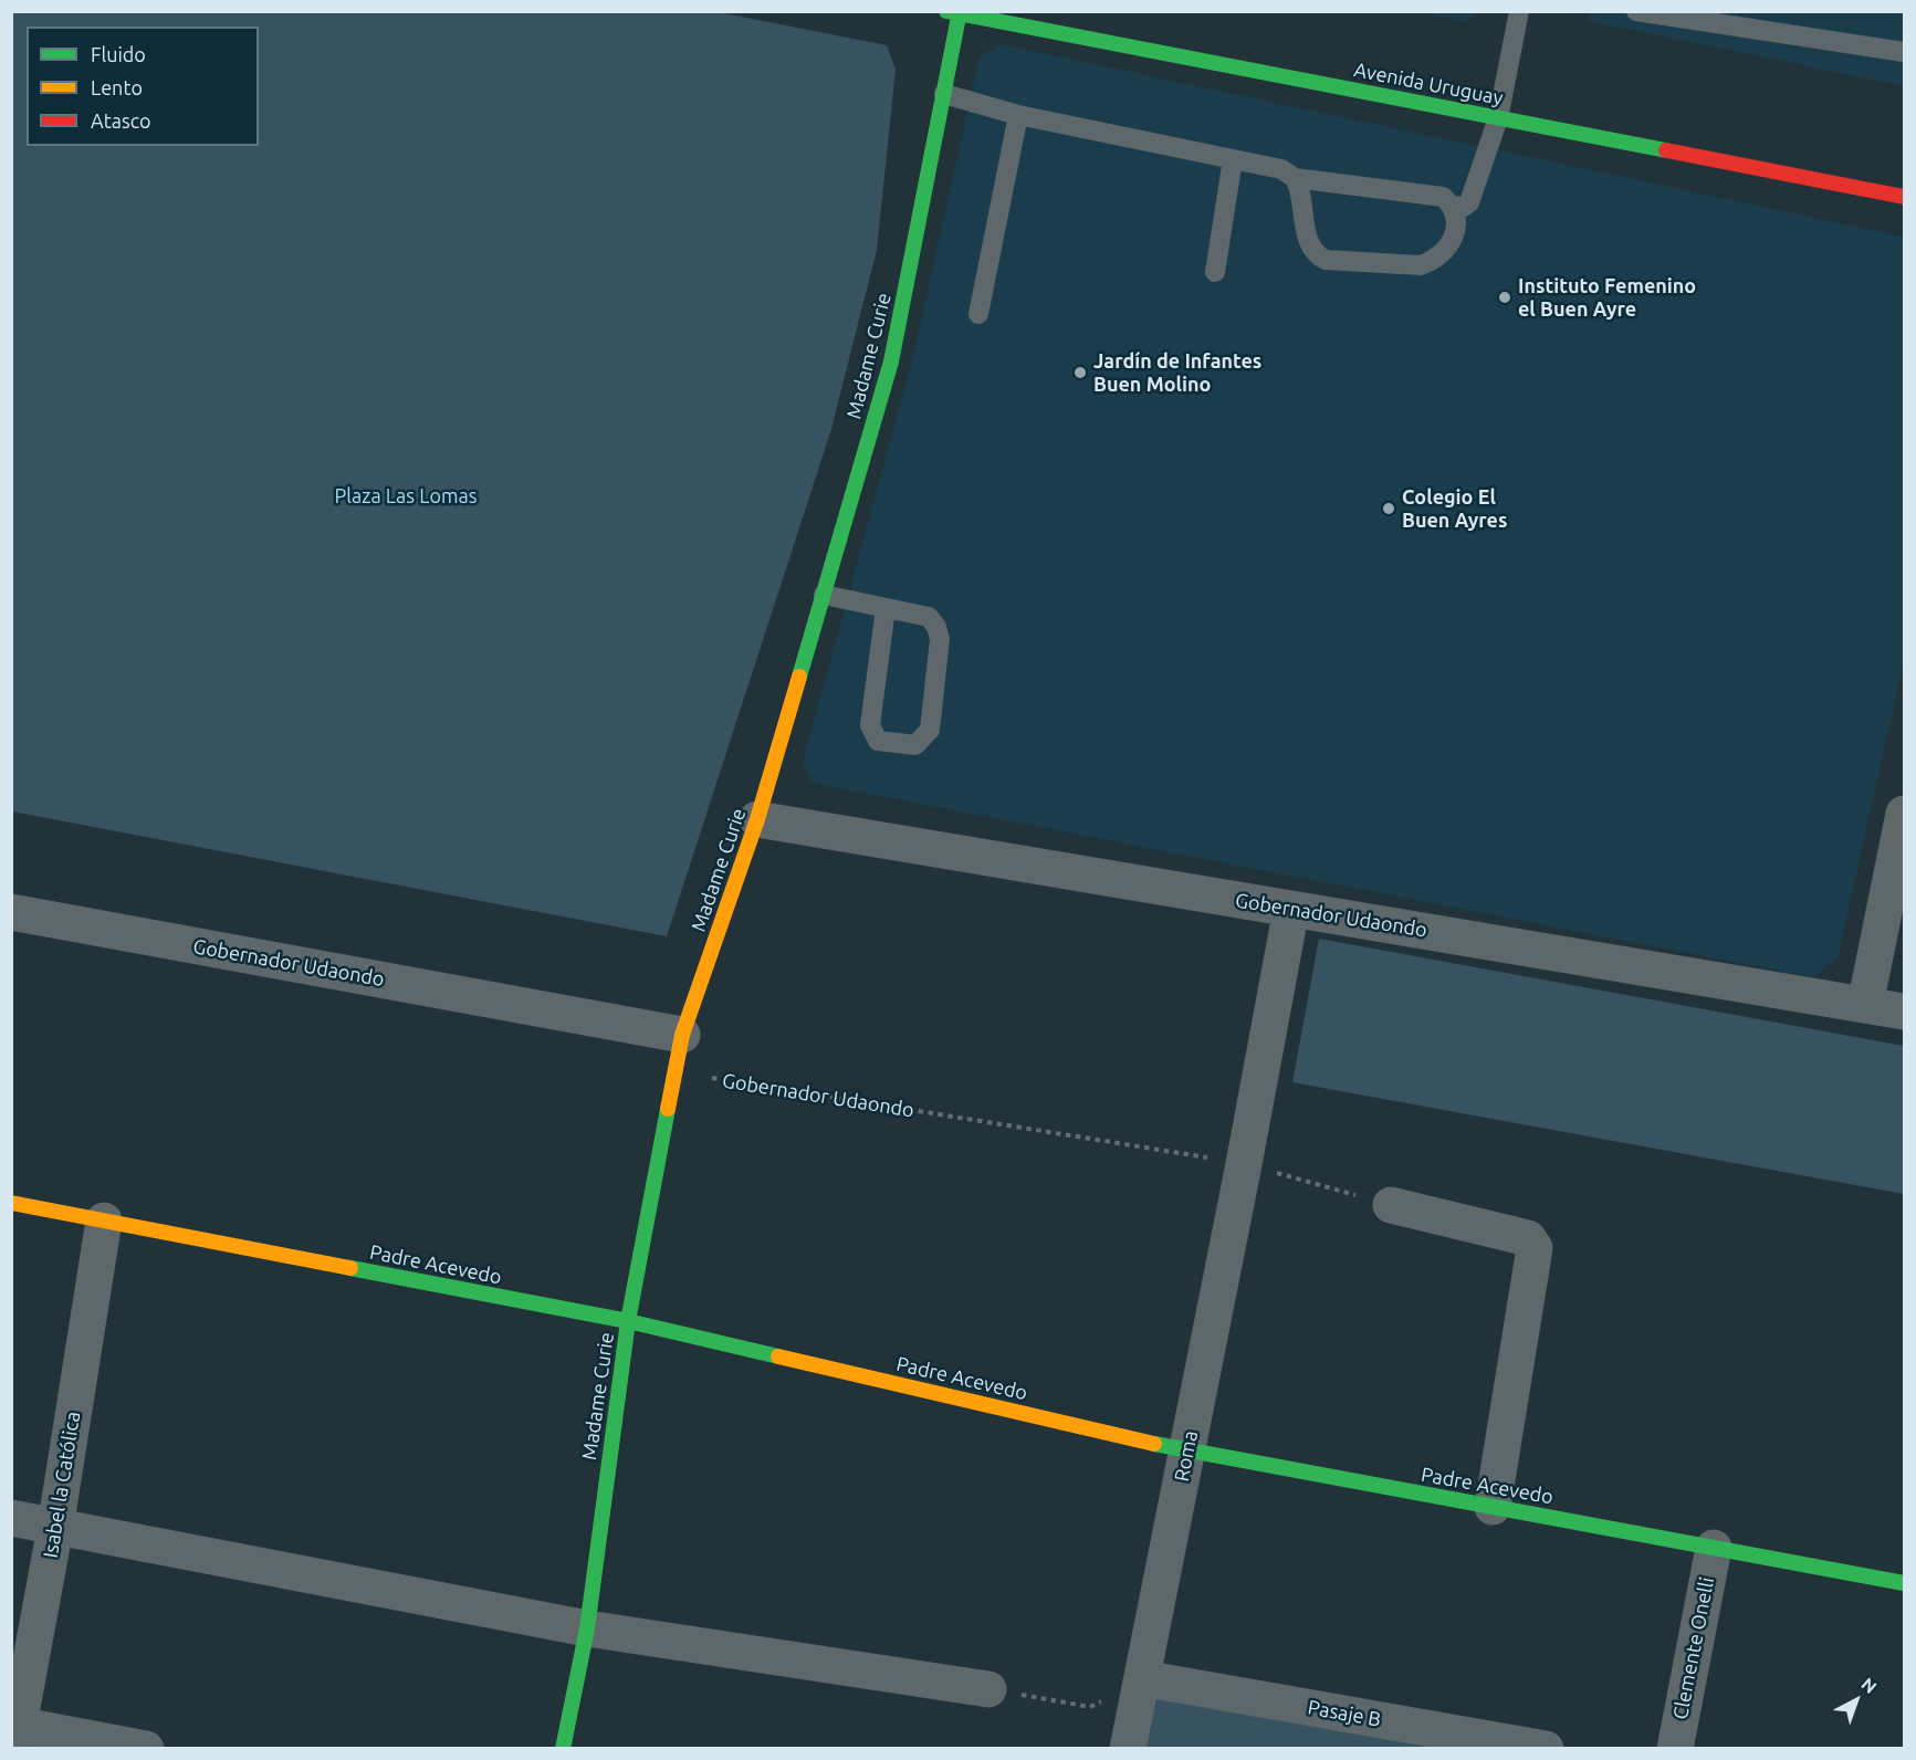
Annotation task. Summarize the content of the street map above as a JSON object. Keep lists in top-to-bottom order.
{
  "streets": {
    "street": [
      "Avenida Uruguay",
      "Madame Curie",
      "Gobernador Udaondo",
      "Padre Acevedo",
      "Roma",
      "Isabel la Católica",
      "Clemente Onelli",
      "Pasaje B"
    ]
  },
  "crossings": [
    ["Avenida Uruguay", "Madame Curie"],
    ["Madame Curie", "Gobernador Udaondo"],
    ["Madame Curie", "Padre Acevedo"],
    ["Gobernador Udaondo", "Roma"],
    ["Padre Acevedo", "Roma"],
    ["Padre Acevedo", "Isabel la Católica"],
    ["Padre Acevedo", "Clemente Onelli"],
    ["Roma", "Pasaje B"]
  ],
  "parks": ["Plaza Las Lomas"],
  "places": ["Instituto Femenino el Buen Ayre", "Jardín de Infantes Buen Molino", "Colegio El Buen Ayres"],
  "legend": ["Fluido", "Lento", "Atasco"],
  "north": "top right"
}
